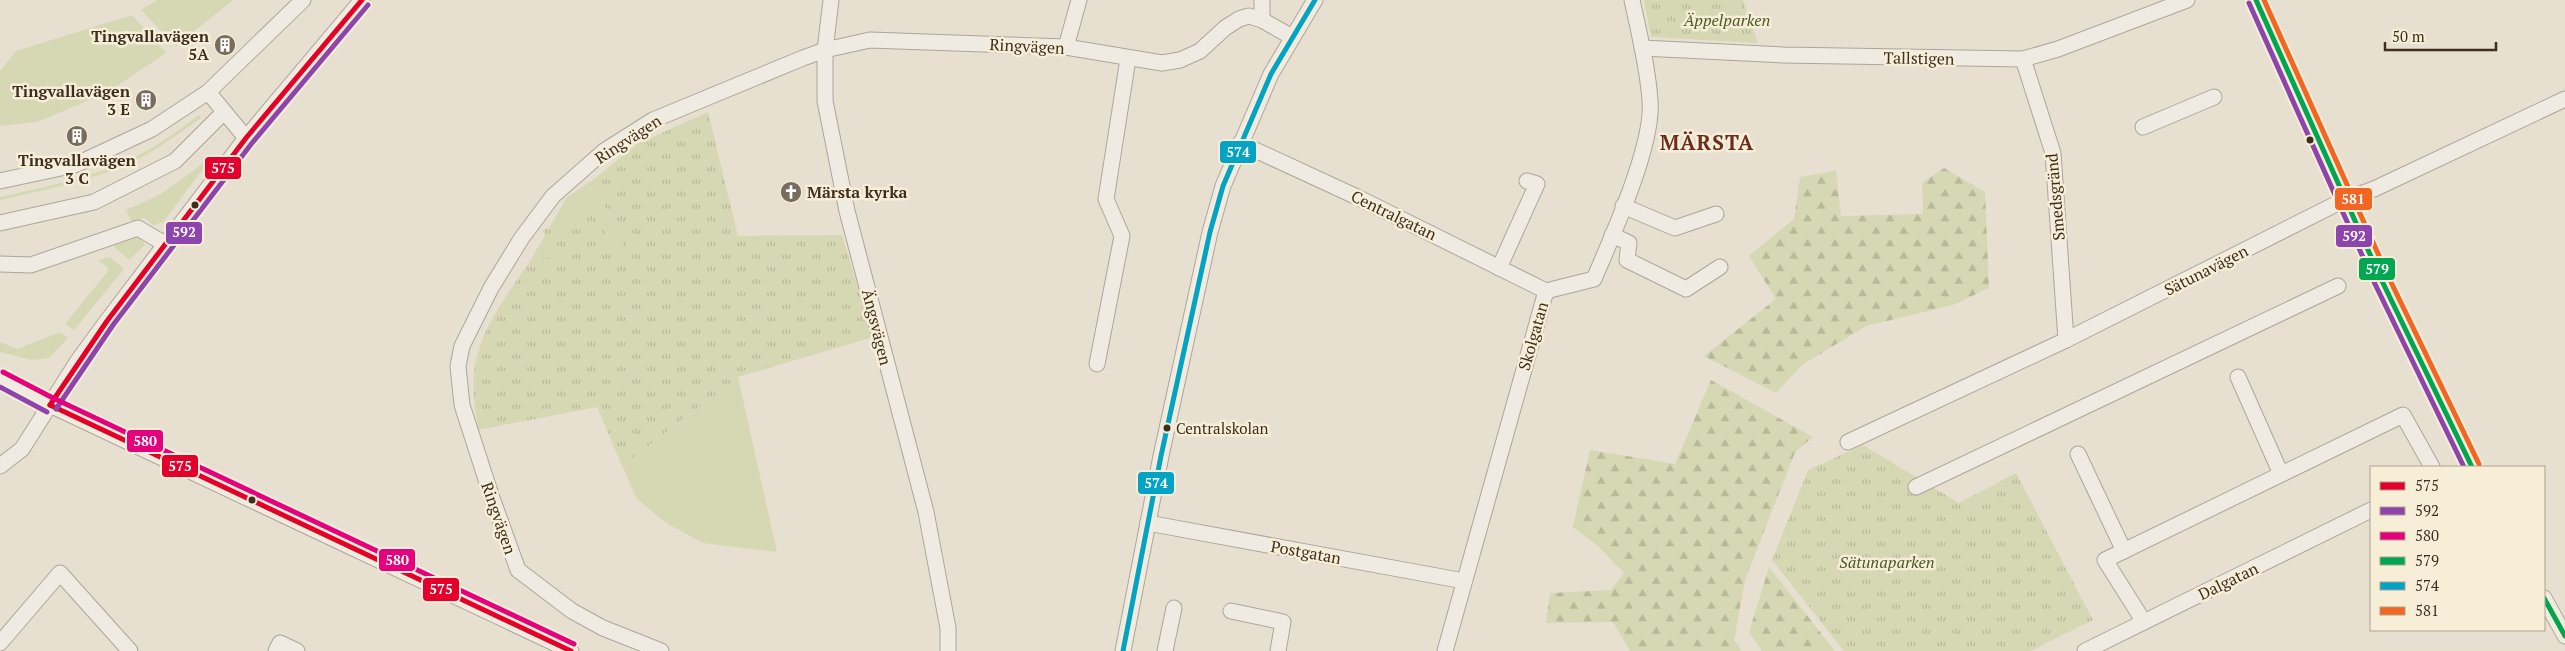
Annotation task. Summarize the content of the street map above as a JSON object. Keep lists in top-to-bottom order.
{
  "streets": {
    "street": [
      "Ringvägen",
      "Tallstigen",
      "Smedsgränd",
      "Centralgatan",
      "Sätunavägen",
      "Ängsvägen",
      "Skolgatan",
      "Postgatan",
      "Dalgatan"
    ]
  },
  "crossings": [
    ["Ringvägen", "Ängsvägen"],
    ["Tallstigen", "Smedsgränd"],
    ["Tallstigen", "Skolgatan"],
    ["Smedsgränd", "Sätunavägen"],
    ["Centralgatan", "Skolgatan"],
    ["Skolgatan", "Postgatan"]
  ],
  "districts": ["MÄRSTA"],
  "parks": ["Äppelparken", "Sätunaparken"],
  "places": {
    "building": ["Tingvallavägen 5A", "Tingvallavägen 3 E", "Tingvallavägen 3 C"],
    "church": ["Märsta kyrka"],
    "other": ["Centralskolan"]
  },
  "lines": [
    "transit line 575",
    "transit line 579",
    "transit line 574",
    "transit line 581",
    "transit line 592",
    "transit line 580"
  ],
  "legend": [
    "575",
    "592",
    "580",
    "579",
    "574",
    "581"
  ],
  "scale_bar": "50 m"
}
